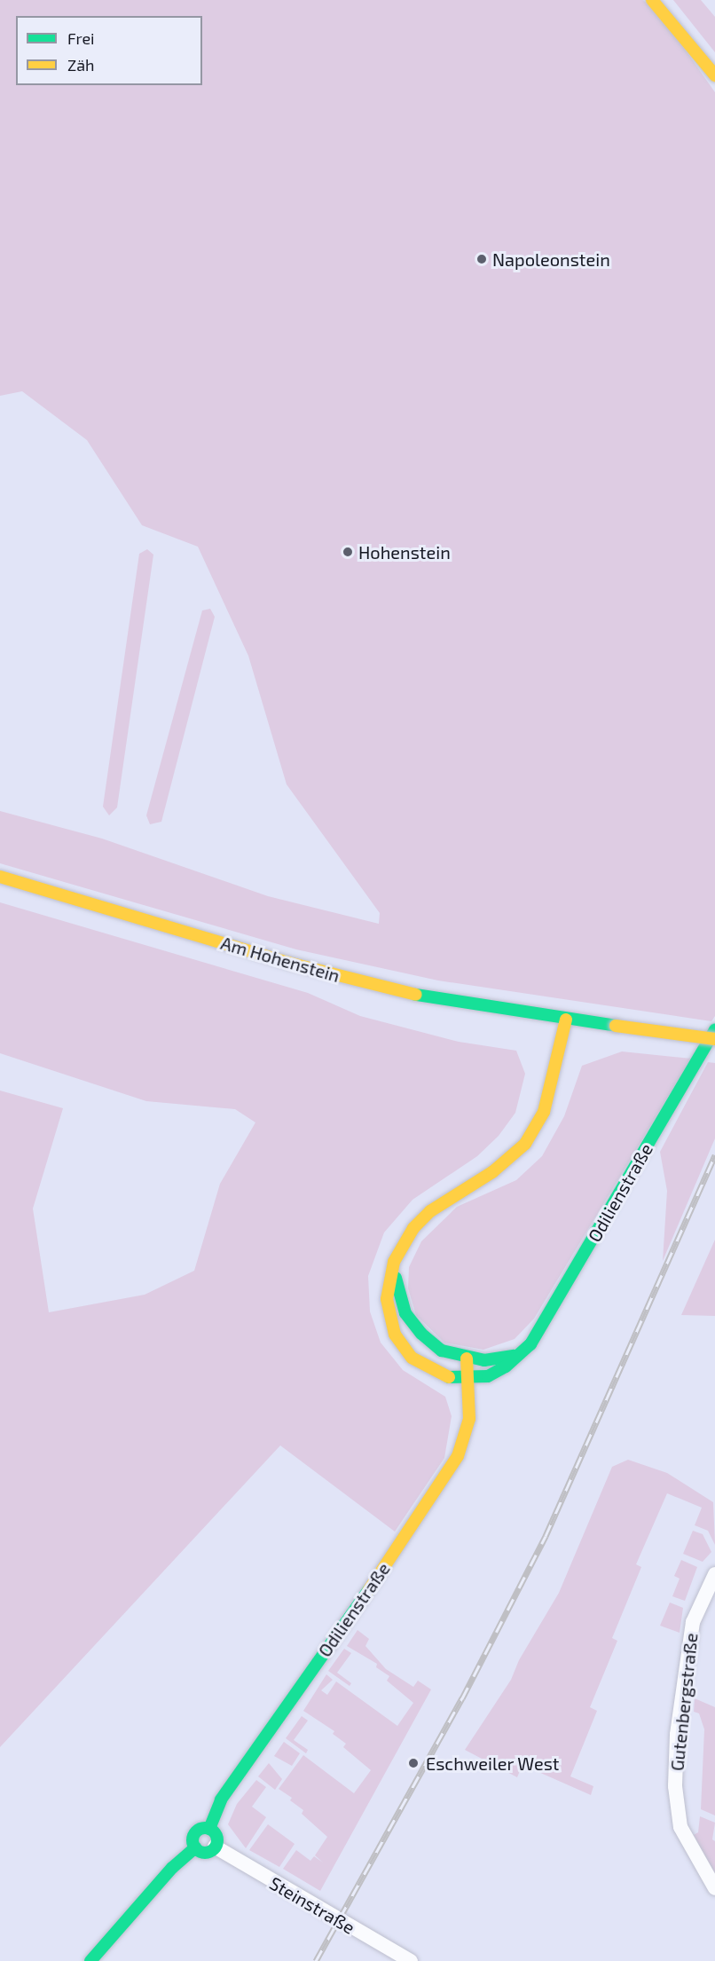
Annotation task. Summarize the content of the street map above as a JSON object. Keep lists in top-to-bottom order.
{
  "streets": {
    "main road": ["Am Hohenstein", "Odilienstraße"],
    "street": ["Gutenbergstraße", "Steinstraße"]
  },
  "crossings": [
    ["Odilienstraße", "Steinstraße"]
  ],
  "places": ["Napoleonstein", "Hohenstein", "Eschweiler West"],
  "legend": ["Frei", "Zäh"]
}
